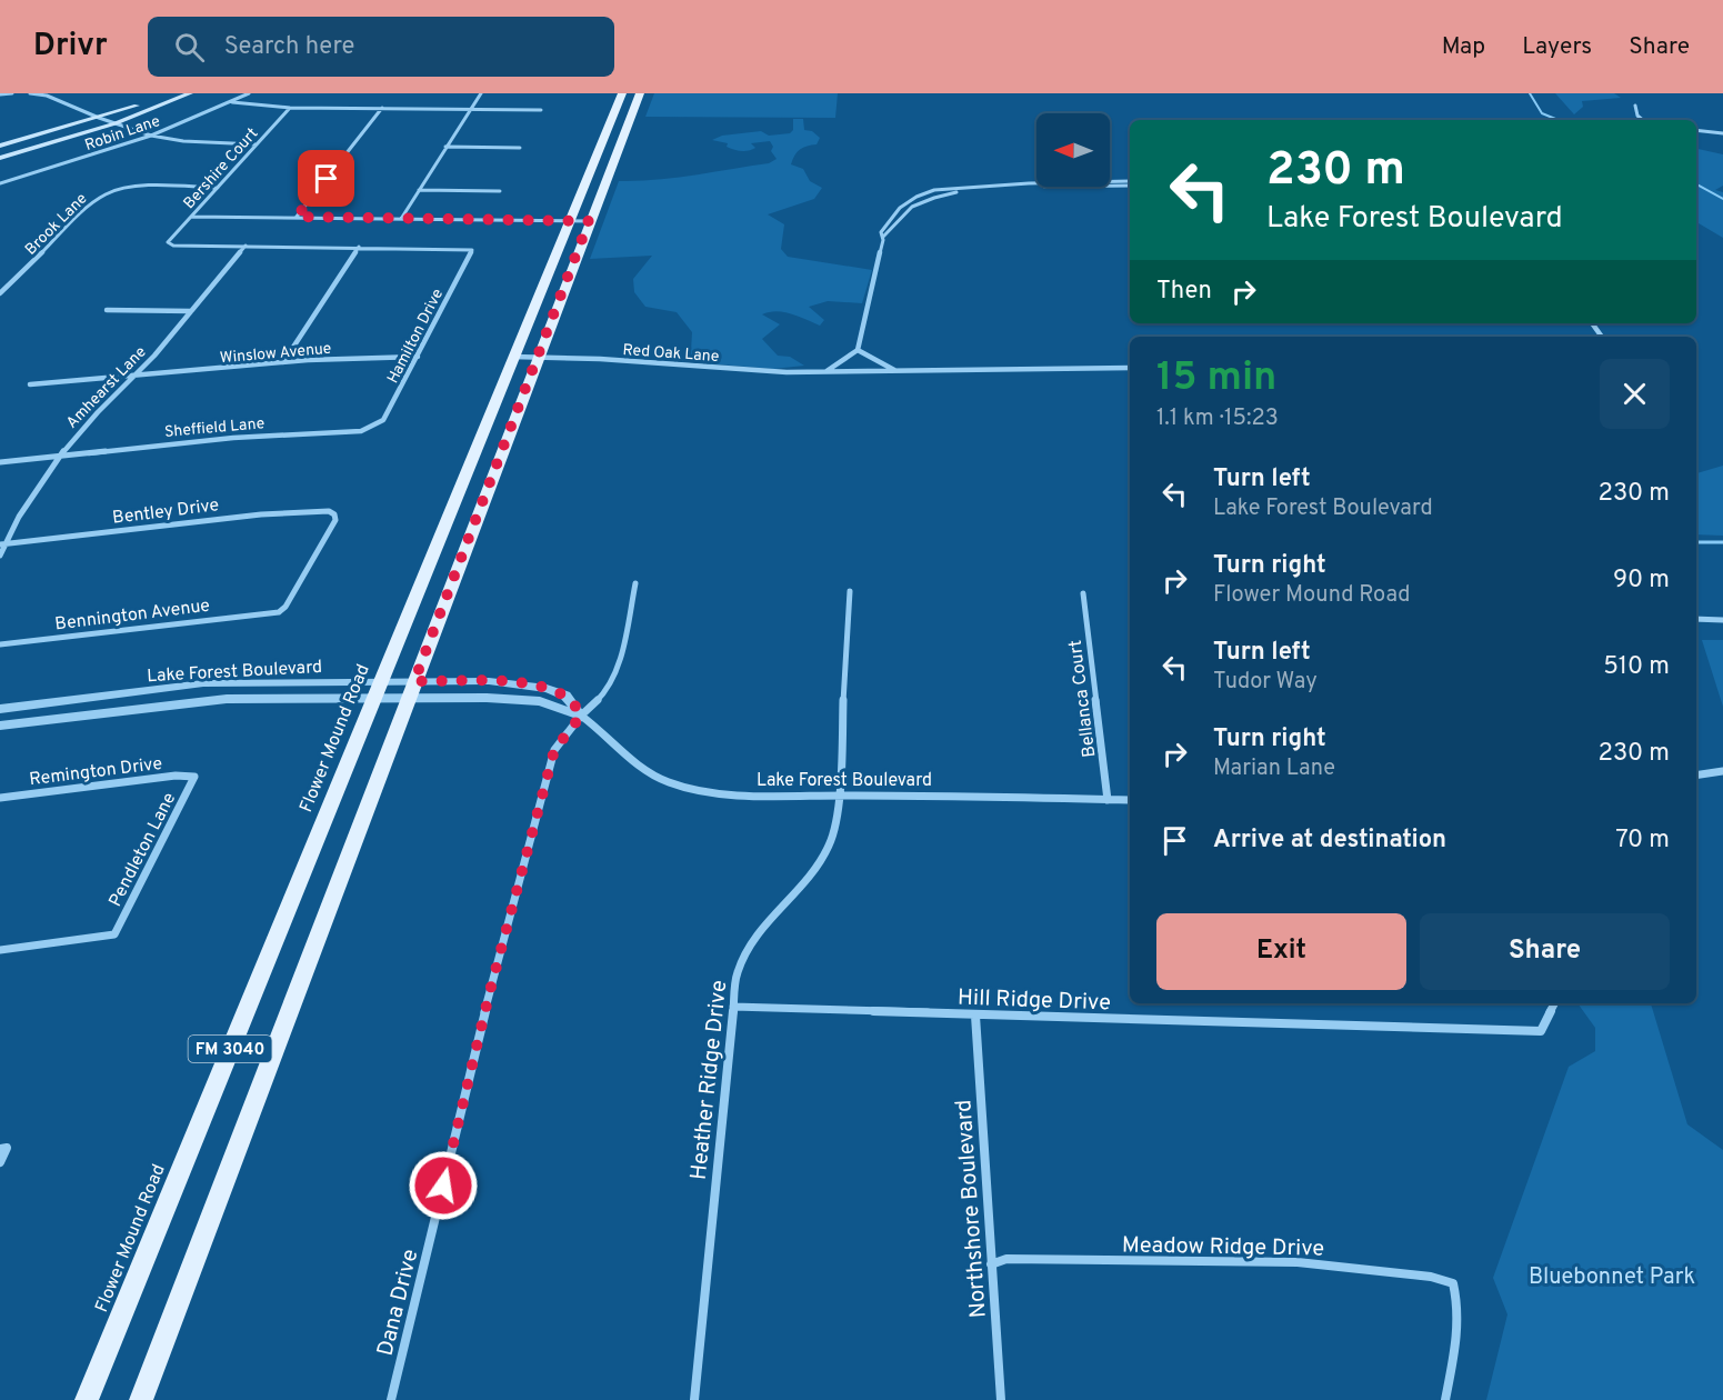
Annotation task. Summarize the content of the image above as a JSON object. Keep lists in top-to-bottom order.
{
  "streets": {
    "main road": ["Flower Mound Road", "FM 3040"],
    "street": [
      "Robin Lane",
      "Bershire Court",
      "Brook Lane",
      "Hamilton Drive",
      "Winslow Avenue",
      "Red Oak Lane",
      "Amhearst Lane",
      "Sheffield Lane",
      "Bentley Drive",
      "Bennington Avenue",
      "Lake Forest Boulevard",
      "Bellanca Court",
      "Remington Drive",
      "Pendleton Lane",
      "Hill Ridge Drive",
      "Heather Ridge Drive",
      "Northshore Boulevard",
      "Meadow Ridge Drive",
      "Dana Drive"
    ]
  },
  "crossings": [
    ["Bershire Court", "Brook Lane"],
    ["Bershire Court", "Amhearst Lane"],
    ["Hamilton Drive", "Winslow Avenue"],
    ["Hamilton Drive", "Sheffield Lane"],
    ["Winslow Avenue", "Amhearst Lane"],
    ["Red Oak Lane", "Flower Mound Road"],
    ["Red Oak Lane", "FM 3040"],
    ["Amhearst Lane", "Sheffield Lane"],
    ["Amhearst Lane", "Bentley Drive"],
    ["Bentley Drive", "Bennington Avenue"],
    ["Lake Forest Boulevard", "Bellanca Court"],
    ["Lake Forest Boulevard", "Flower Mound Road"],
    ["Lake Forest Boulevard", "FM 3040"],
    ["Lake Forest Boulevard", "Heather Ridge Drive"],
    ["Lake Forest Boulevard", "Dana Drive"],
    ["Remington Drive", "Pendleton Lane"],
    ["Hill Ridge Drive", "Heather Ridge Drive"],
    ["Hill Ridge Drive", "Northshore Boulevard"],
    ["Northshore Boulevard", "Meadow Ridge Drive"]
  ],
  "parks": ["Bluebonnet Park"],
  "north": "left",
  "page": {
    "header": "Drivr",
    "search": "Search here",
    "nav": ["Map", "Layers", "Share"],
    "turn": ["230 m", "Lake Forest Boulevard"],
    "then": "Then",
    "heading": ["15 min", "1.1 km · 15:23"],
    "list": [
      {
        "name": "Turn left",
        "note": "Lake Forest Boulevard",
        "value": "230 m"
      },
      {
        "name": "Turn right",
        "note": "Flower Mound Road",
        "value": "90 m"
      },
      {
        "name": "Turn left",
        "note": "Tudor Way",
        "value": "510 m"
      },
      {
        "name": "Turn right",
        "note": "Marian Lane",
        "value": "230 m"
      },
      {
        "name": "Arrive at destination",
        "value": "70 m"
      }
    ],
    "buttons": ["Exit", "Share"]
  }
}
